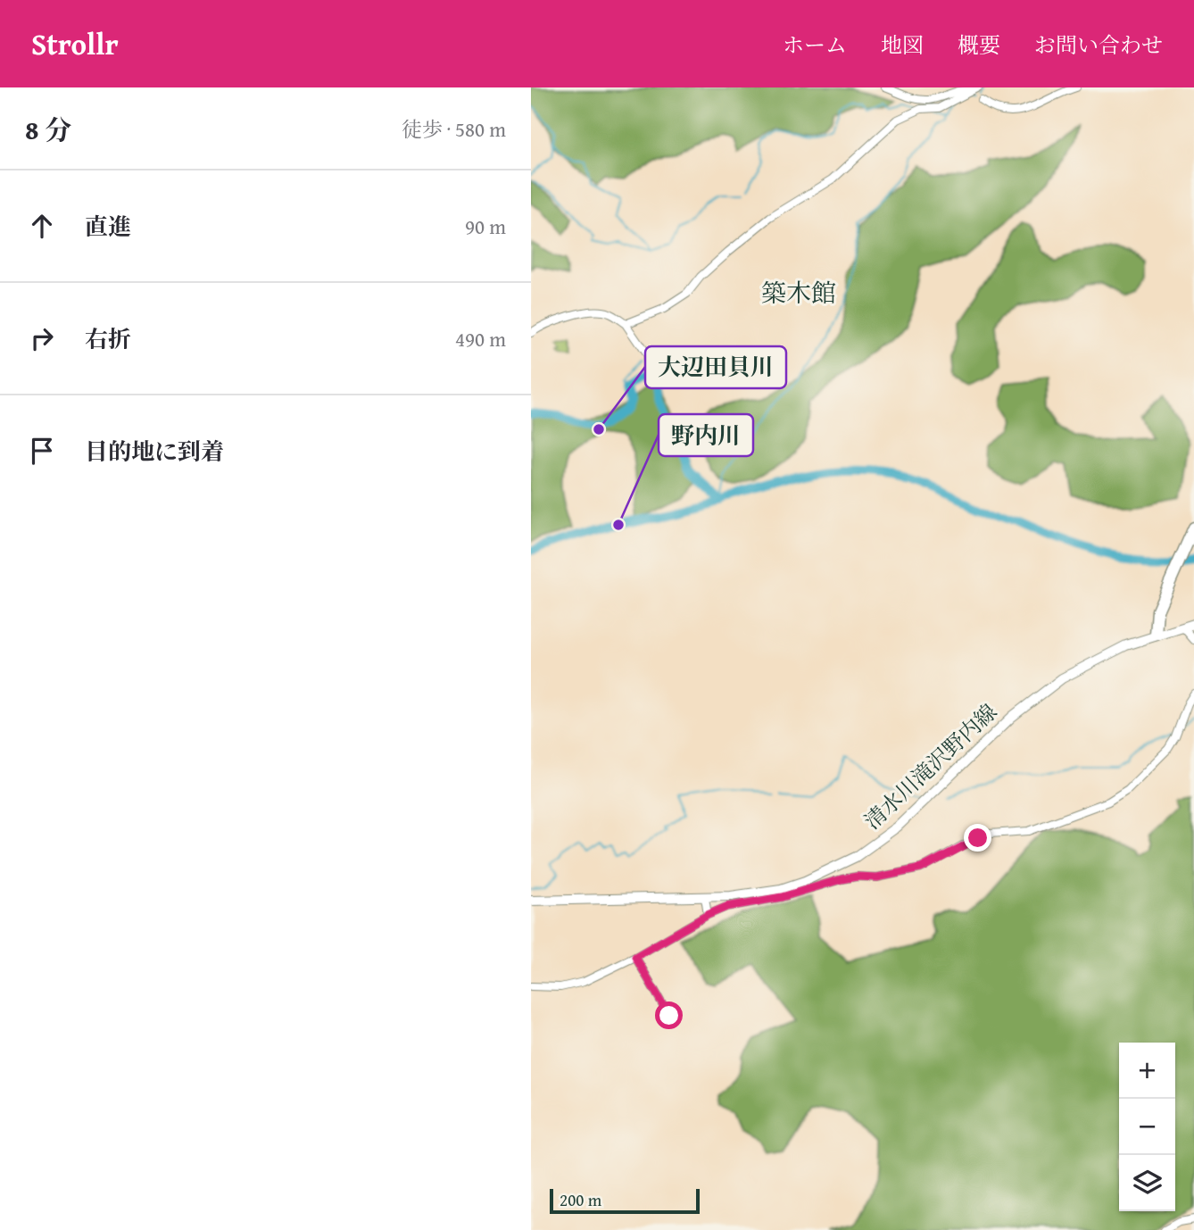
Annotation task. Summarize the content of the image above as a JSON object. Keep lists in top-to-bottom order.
{
  "streets": {
    "main road": ["清水川滝沢野内線"]
  },
  "districts": ["築木館"],
  "places": ["大辺田貝川", "野内川"],
  "scale_bar": "200 m",
  "page": {
    "header": "Strollr",
    "nav": [
      "ホーム",
      "地図",
      "概要",
      "お問い合わせ"
    ],
    "heading": ["8 分", "徒歩 · 580 m"],
    "list": [
      ["直進", "90 m"],
      ["右折", "490 m"],
      "目的地に到着"
    ],
    "map_buttons": ["+", "−"],
    "scale": "200 m"
  }
}
